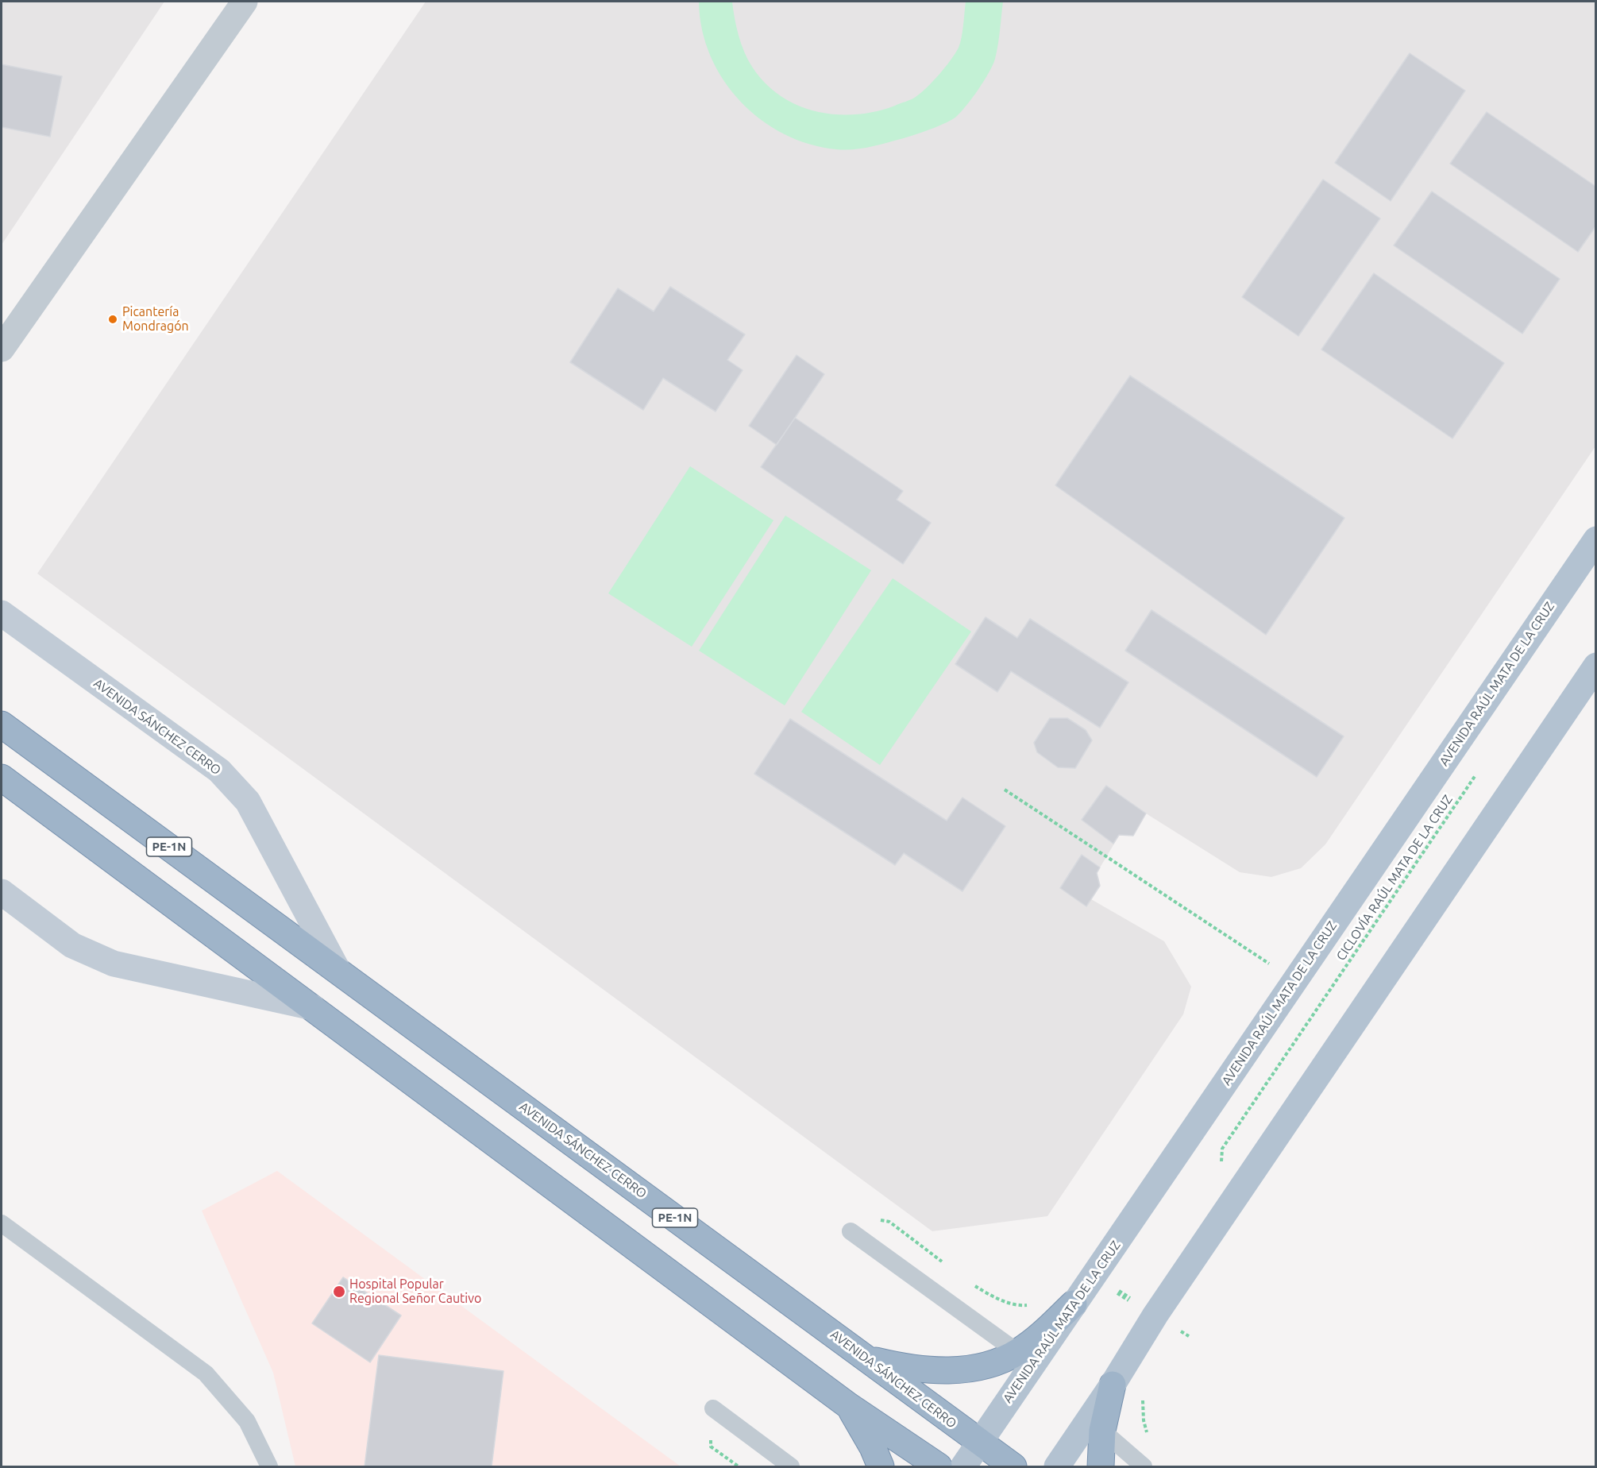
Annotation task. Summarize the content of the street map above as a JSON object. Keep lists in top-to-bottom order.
{
  "streets": {
    "highway": ["AVENIDA SÁNCHEZ CERRO", "PE-1N"],
    "main road": ["AVENIDA RAÚL MATA DE LA CRUZ"],
    "path": ["CICLOVÍA RAÚL MATA DE LA CRUZ"]
  },
  "crossings": [
    ["AVENIDA RAÚL MATA DE LA CRUZ", "AVENIDA SÁNCHEZ CERRO"]
  ],
  "places": ["Picantería Mondragón", "Hospital Popular Regional Señor Cautivo"]
}
